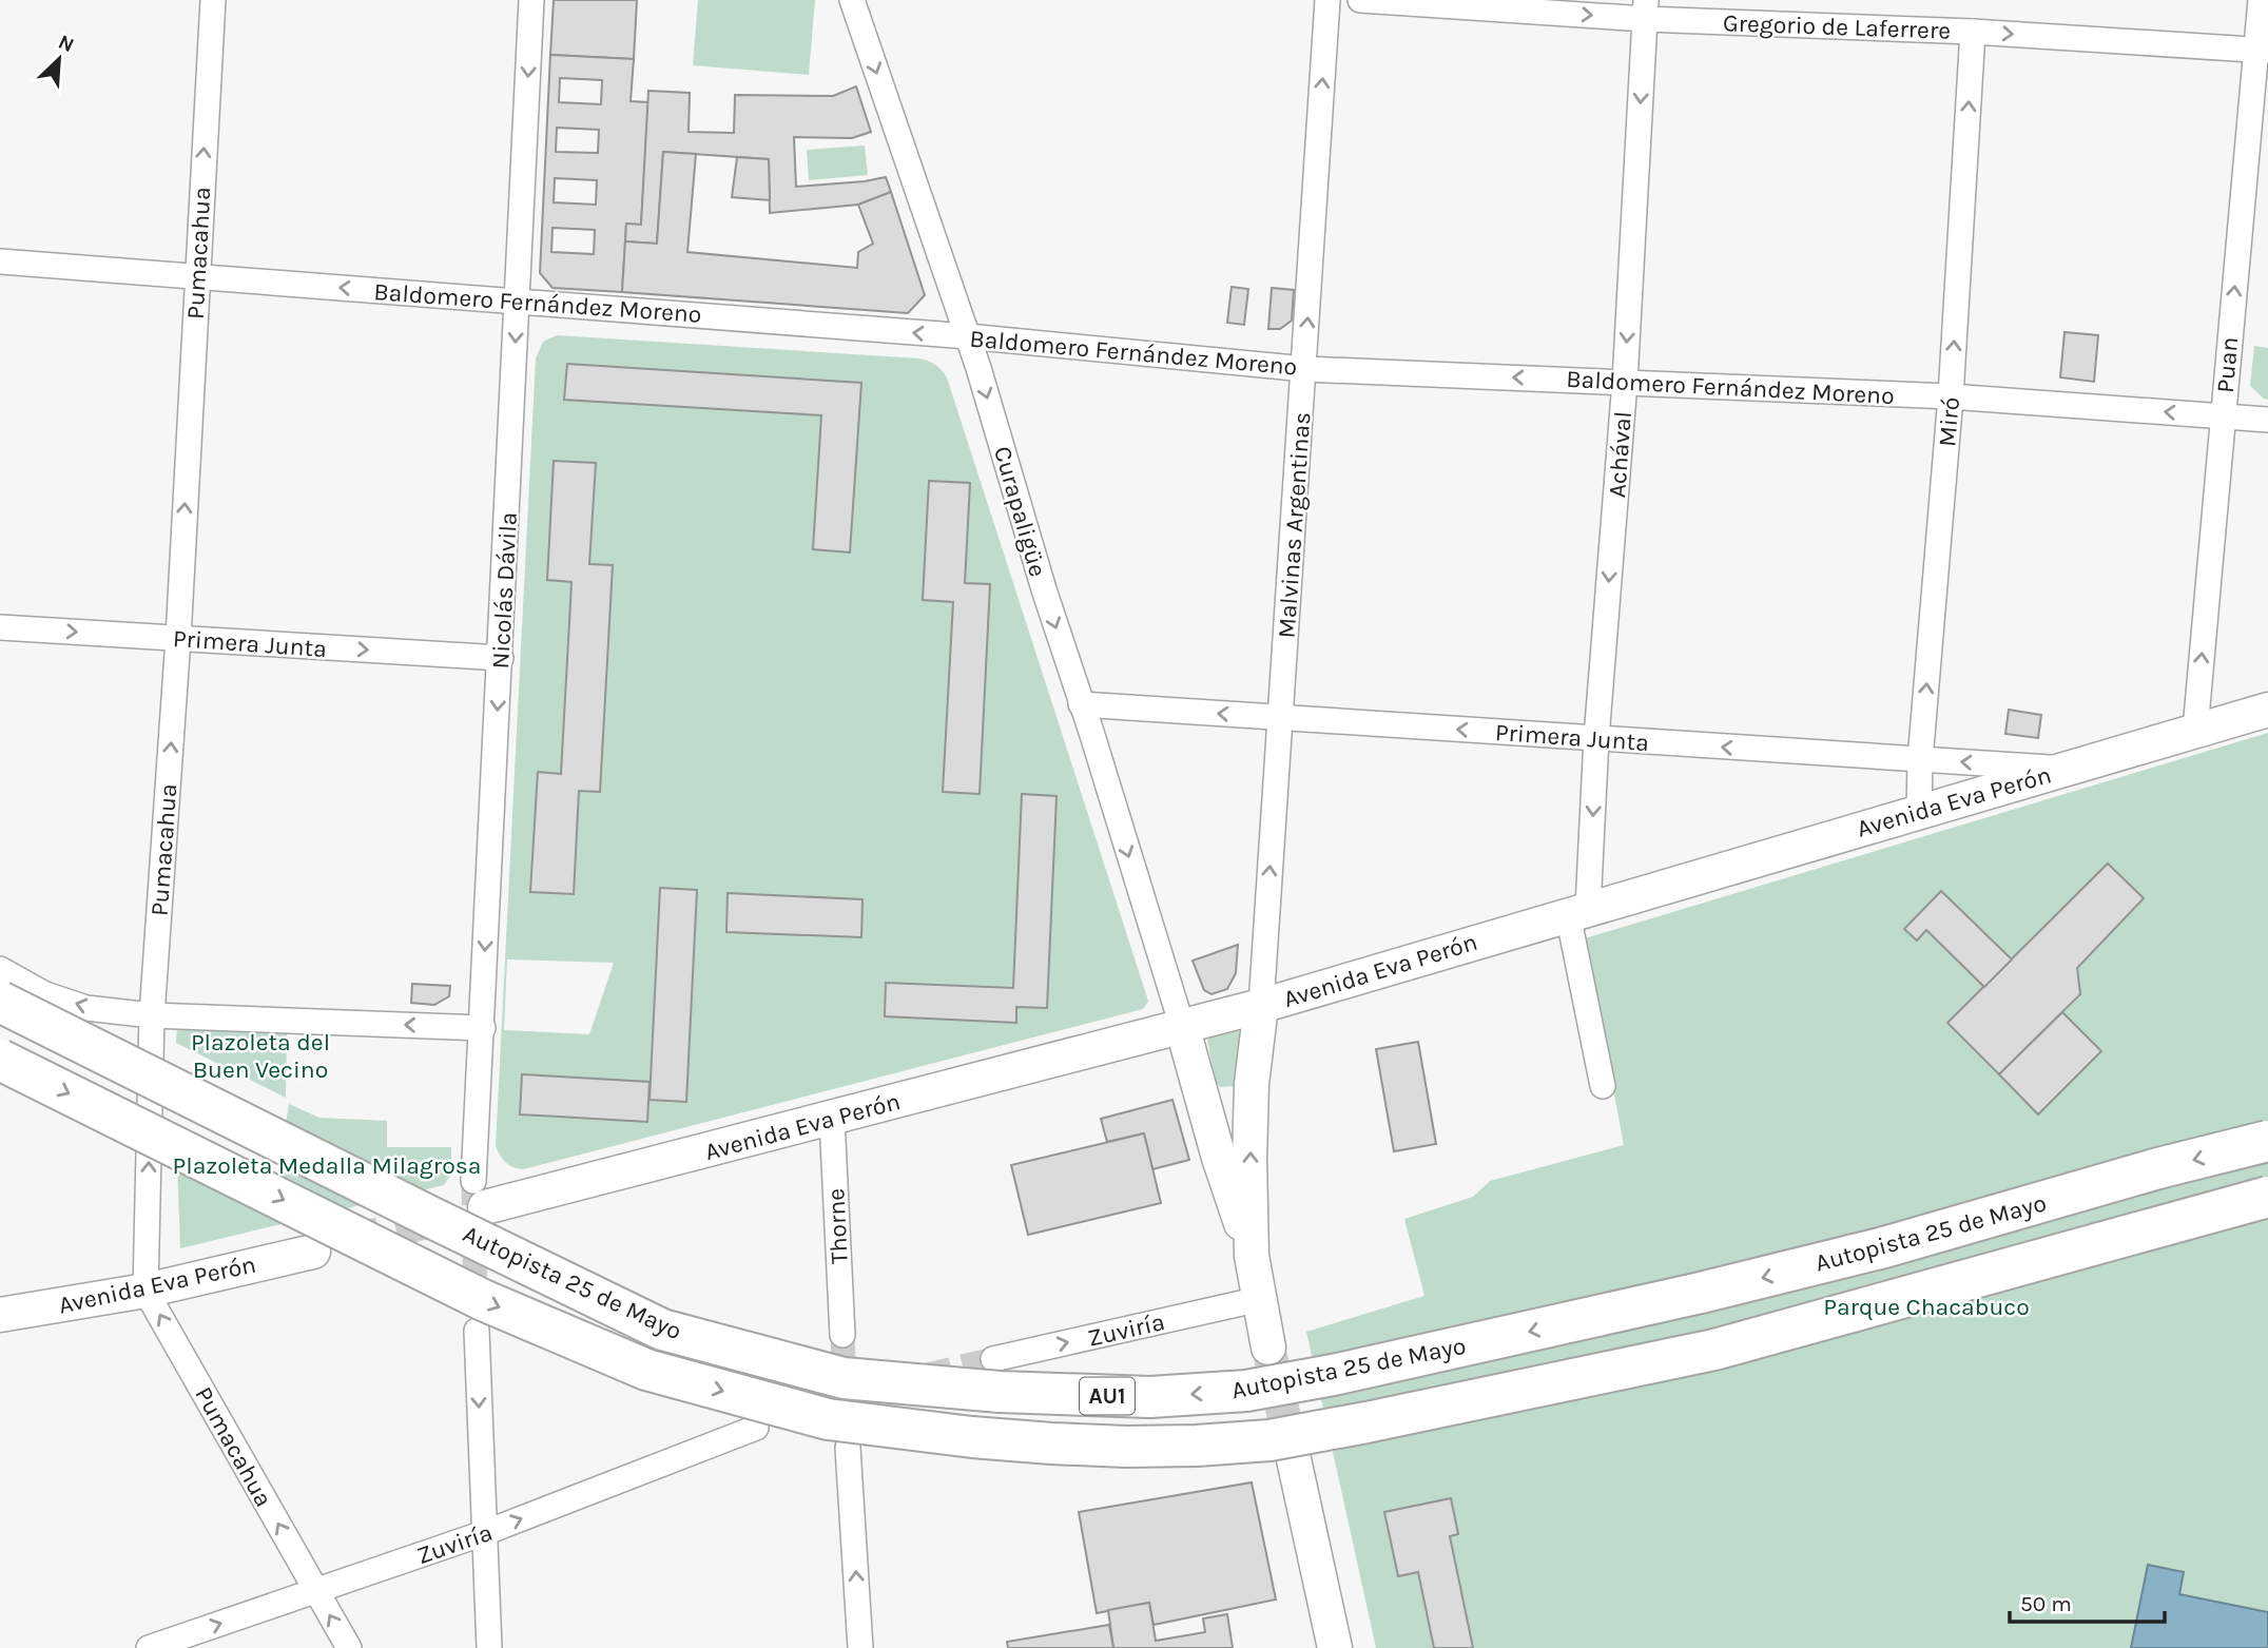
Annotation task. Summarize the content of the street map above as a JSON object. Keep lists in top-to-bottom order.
{
  "streets": {
    "highway": ["Autopista 25 de Mayo", "AU1"],
    "main road": ["Avenida Eva Perón"],
    "street": [
      "Gregorio de Laferrere",
      "Pumacahua",
      "Baldomero Fernández Moreno",
      "Puan",
      "Miró",
      "Achával",
      "Curapaligüe",
      "Malvinas Argentinas",
      "Nicolás Dávila",
      "Primera Junta",
      "Thorne",
      "Zuviría"
    ]
  },
  "crossings": [
    ["Gregorio de Laferrere", "Puan"],
    ["Gregorio de Laferrere", "Miró"],
    ["Gregorio de Laferrere", "Achával"],
    ["Pumacahua", "Baldomero Fernández Moreno"],
    ["Pumacahua", "Primera Junta"],
    ["Pumacahua", "Avenida Eva Perón"],
    ["Pumacahua", "Zuviría"],
    ["Baldomero Fernández Moreno", "Puan"],
    ["Baldomero Fernández Moreno", "Miró"],
    ["Baldomero Fernández Moreno", "Achával"],
    ["Baldomero Fernández Moreno", "Curapaligüe"],
    ["Baldomero Fernández Moreno", "Malvinas Argentinas"],
    ["Baldomero Fernández Moreno", "Nicolás Dávila"],
    ["Puan", "Avenida Eva Perón"],
    ["Miró", "Primera Junta"],
    ["Miró", "Avenida Eva Perón"],
    ["Achával", "Primera Junta"],
    ["Achával", "Avenida Eva Perón"],
    ["Curapaligüe", "Primera Junta"],
    ["Curapaligüe", "Avenida Eva Perón"],
    ["Malvinas Argentinas", "Primera Junta"],
    ["Malvinas Argentinas", "Avenida Eva Perón"],
    ["Nicolás Dávila", "Primera Junta"],
    ["Nicolás Dávila", "Avenida Eva Perón"],
    ["Primera Junta", "Avenida Eva Perón"],
    ["Avenida Eva Perón", "Thorne"]
  ],
  "one_way": [
    "Gregorio de Laferrere",
    "Pumacahua",
    "Baldomero Fernández Moreno",
    "Puan",
    "Miró",
    "Achával",
    "Curapaligüe",
    "Malvinas Argentinas",
    "Nicolás Dávila",
    "Zuviría"
  ],
  "parks": ["Plazoleta del Buen Vecino", "Plazoleta Medalla Milagrosa", "Parque Chacabuco"],
  "scale_bar": "50 m",
  "north": "top right"
}
